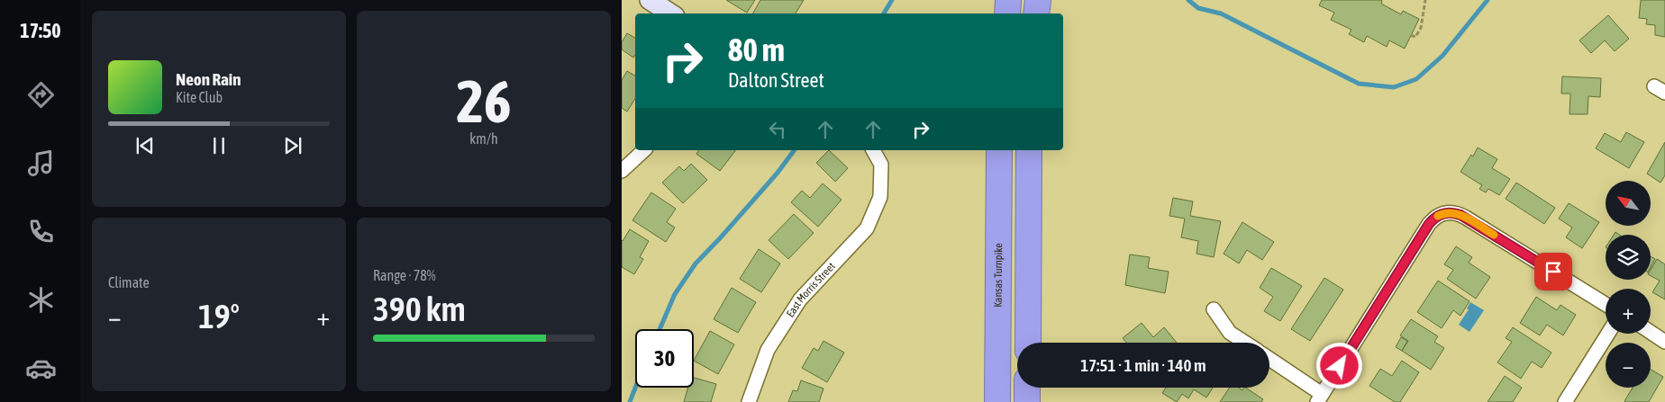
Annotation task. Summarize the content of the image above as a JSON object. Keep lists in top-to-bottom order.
{
  "streets": {
    "highway": ["Kansas Turnpike"],
    "street": ["East Morris Street"]
  },
  "north": "top left",
  "page": {
    "tabs": "17:50",
    "tile": [
      ["26", "km/h"],
      "Climate",
      ["Range · 78%", "390 km"]
    ],
    "turn": ["80 m", "Dalton Street"],
    "song": ["Neon Rain", "Kite Club"],
    "map_buttons": ["+", "−"],
    "heat": ["−", "19°", "+"],
    "limit": "30",
    "trip": "17:51 · 1 min · 140 m"
  }
}
